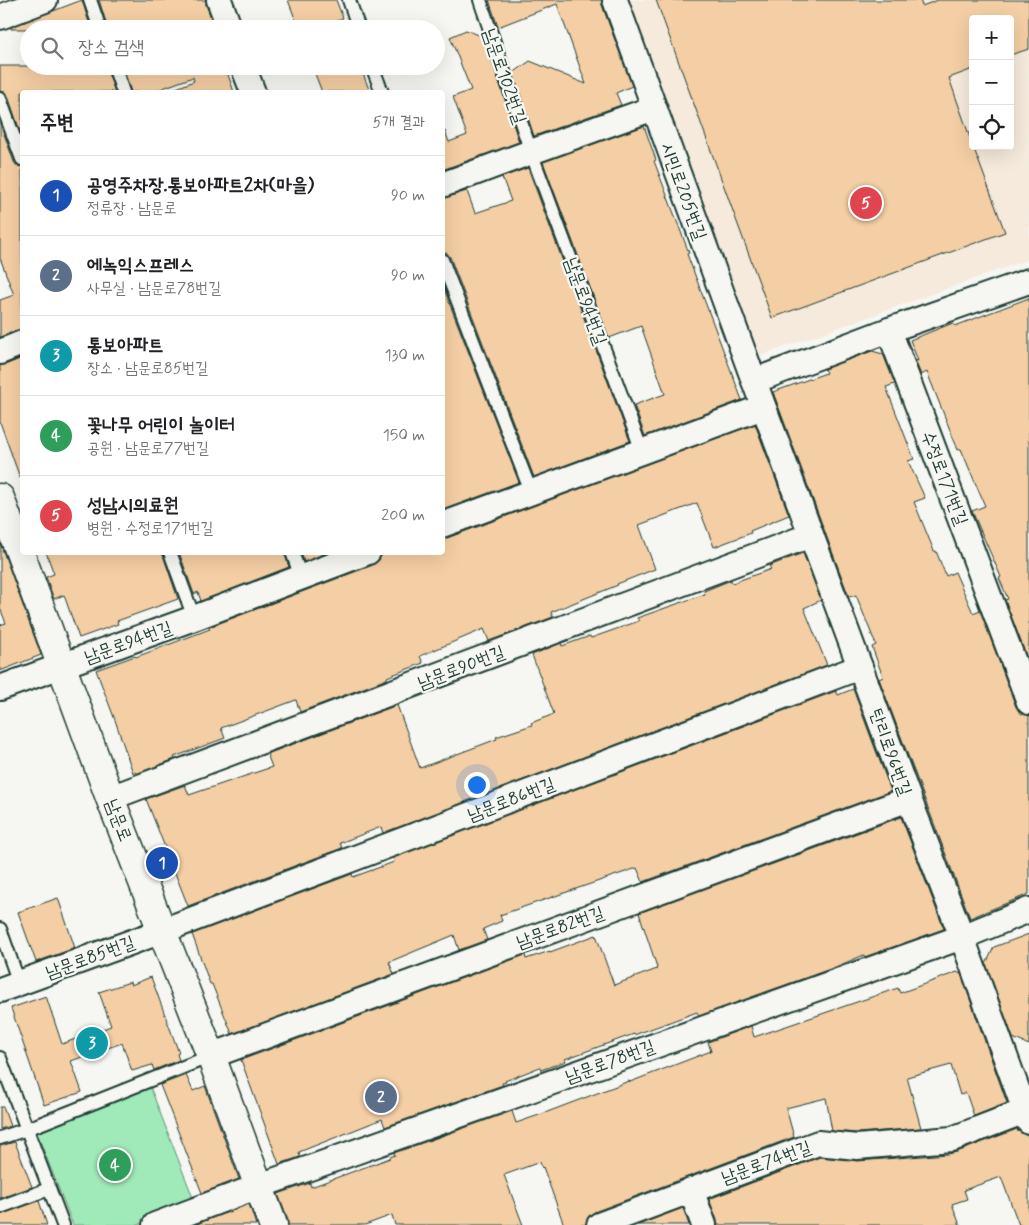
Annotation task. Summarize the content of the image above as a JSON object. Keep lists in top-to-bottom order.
{
  "streets": {
    "main road": ["남문로"],
    "street": [
      "시민로205번길",
      "남문로94번길",
      "수정로171번길",
      "남문로90번길",
      "탄리로96번길",
      "남문로86번길",
      "남문로82번길",
      "남문로85번길",
      "남문로78번길",
      "남문로74번길"
    ],
    "lane": ["남문로102번길"]
  },
  "crossings": [
    ["남문로102번길", "남문로94번길"],
    ["시민로205번길", "탄리로96번길"],
    ["남문로94번길", "남문로"],
    ["남문로90번길", "탄리로96번길"],
    ["남문로90번길", "남문로"],
    ["탄리로96번길", "남문로86번길"],
    ["탄리로96번길", "남문로82번길"],
    ["탄리로96번길", "남문로78번길"],
    ["탄리로96번길", "남문로74번길"],
    ["남문로86번길", "남문로"],
    ["남문로86번길", "남문로85번길"],
    ["남문로", "남문로82번길"],
    ["남문로", "남문로85번길"],
    ["남문로", "남문로78번길"]
  ],
  "page": {
    "map_buttons": ["+", "−"],
    "search": "장소 검색",
    "heading": ["주변", "5개 결과"],
    "list": [
      {
        "mark": "1",
        "name": "공영주차장.통보아파트2차(마을)",
        "note": "정류장 · 남문로",
        "value": "90 m"
      },
      {
        "mark": "2",
        "name": "에녹익스프레스",
        "note": "사무실 · 남문로78번길",
        "value": "90 m"
      },
      {
        "mark": "3",
        "name": "통보아파트",
        "note": "장소 · 남문로85번길",
        "value": "130 m"
      },
      {
        "mark": "4",
        "name": "꽃나무 어린이 놀이터",
        "note": "공원 · 남문로77번길",
        "value": "150 m"
      },
      {
        "mark": "5",
        "name": "성남시의료원",
        "note": "병원 · 수정로171번길",
        "value": "200 m"
      }
    ],
    "pins": [
      "5",
      "1",
      "3",
      "2",
      "4"
    ]
  }
}
